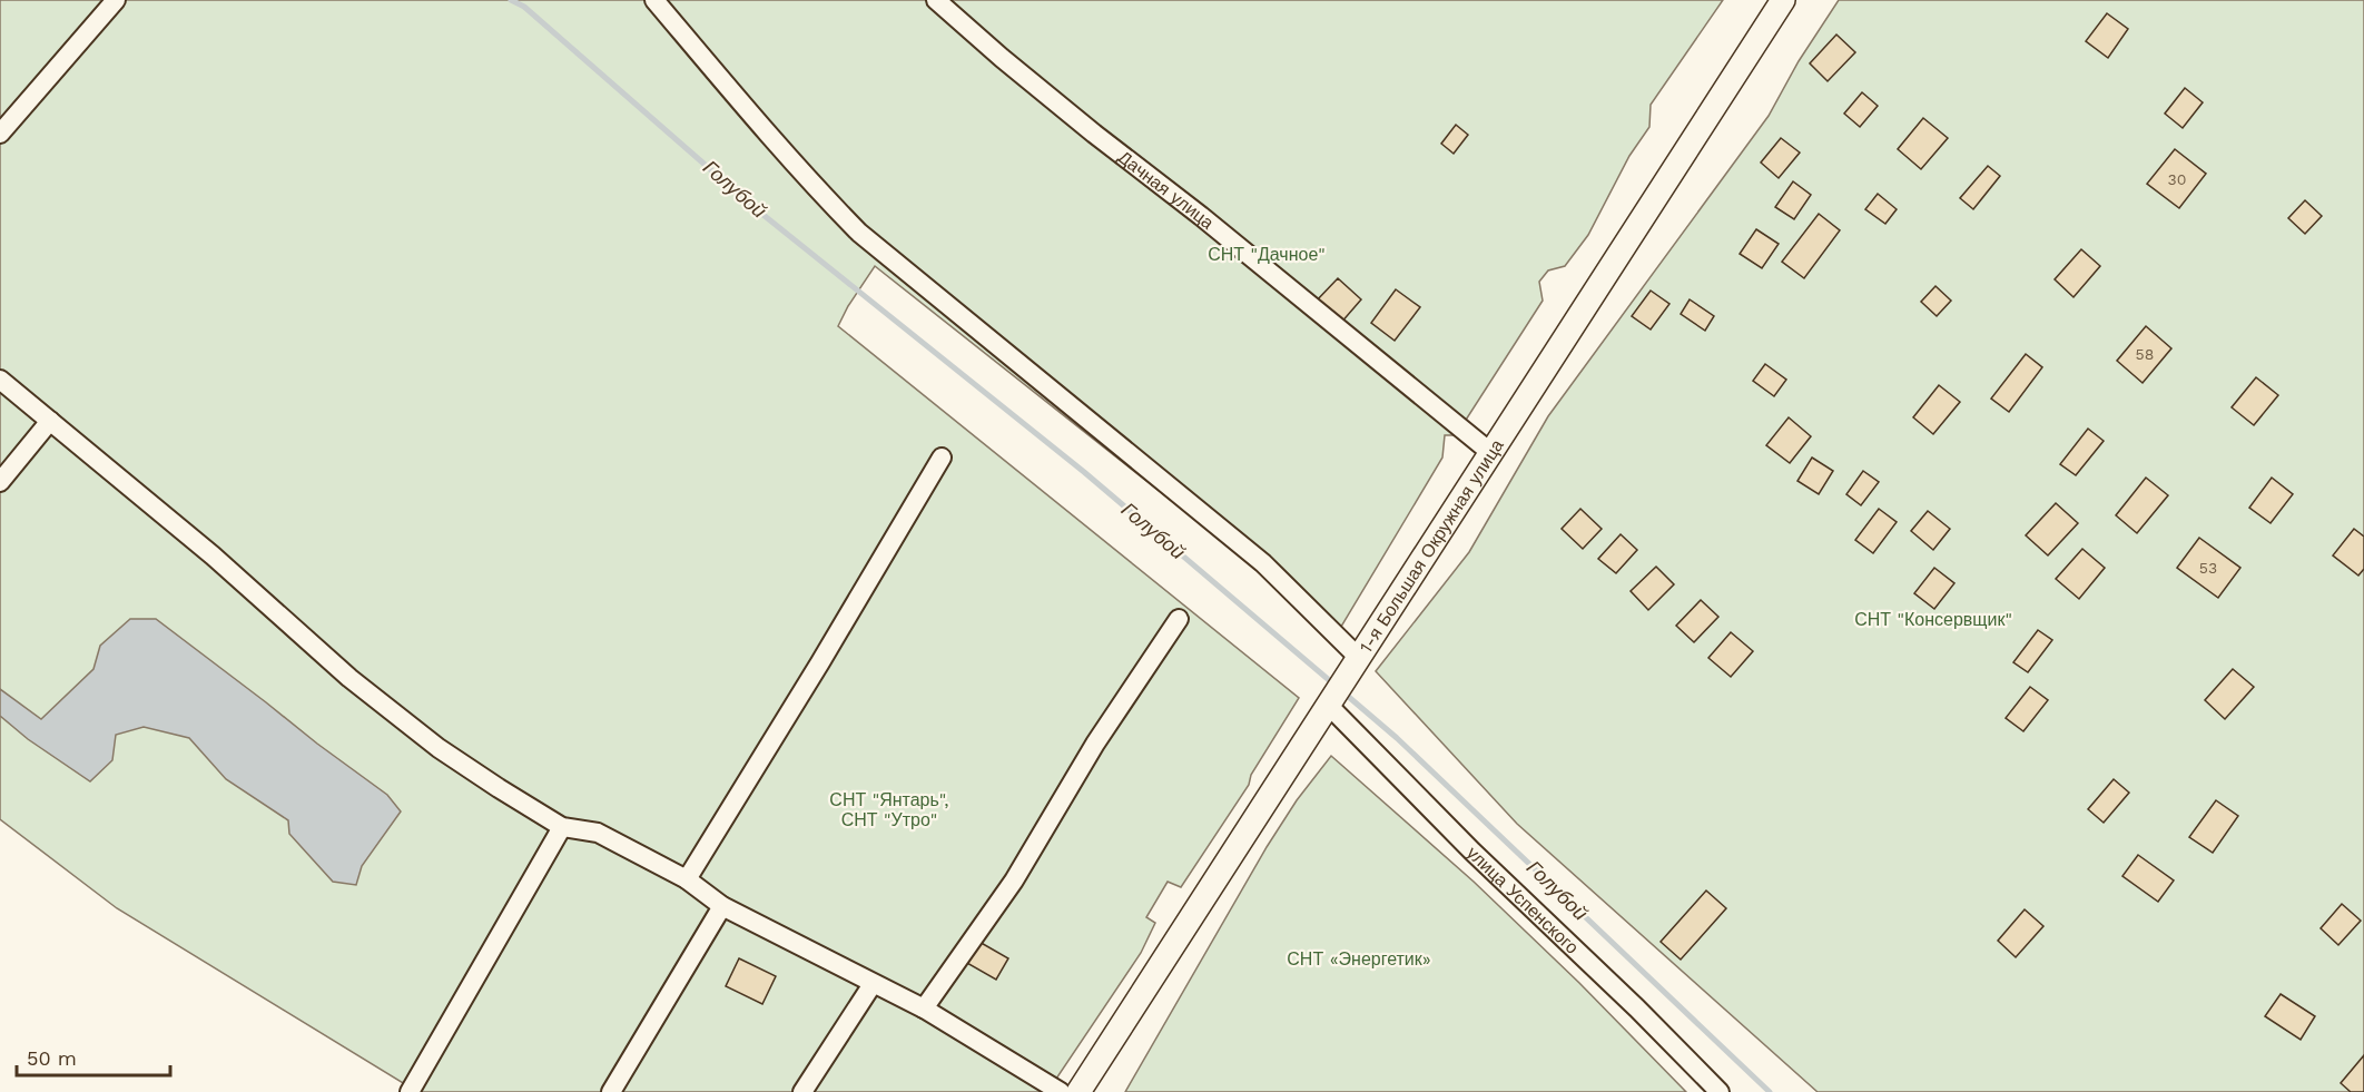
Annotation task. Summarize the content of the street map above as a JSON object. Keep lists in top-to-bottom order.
{
  "streets": {
    "street": ["Дачная улица", "1-я Большая Окружная улица", "улица Успенского"]
  },
  "crossings": [
    ["Дачная улица", "1-я Большая Окружная улица"],
    ["1-я Большая Окружная улица", "улица Успенского"]
  ],
  "water": ["Голубой"],
  "parks": [
    "СНТ \"Дачное\"",
    "СНТ \"Консервщик\"",
    "СНТ \"Янтарь\", СНТ \"Утро\"",
    "СНТ «Энергетик»"
  ],
  "house_numbers": ["30", "58", "53"],
  "scale_bar": "50 m"
}
